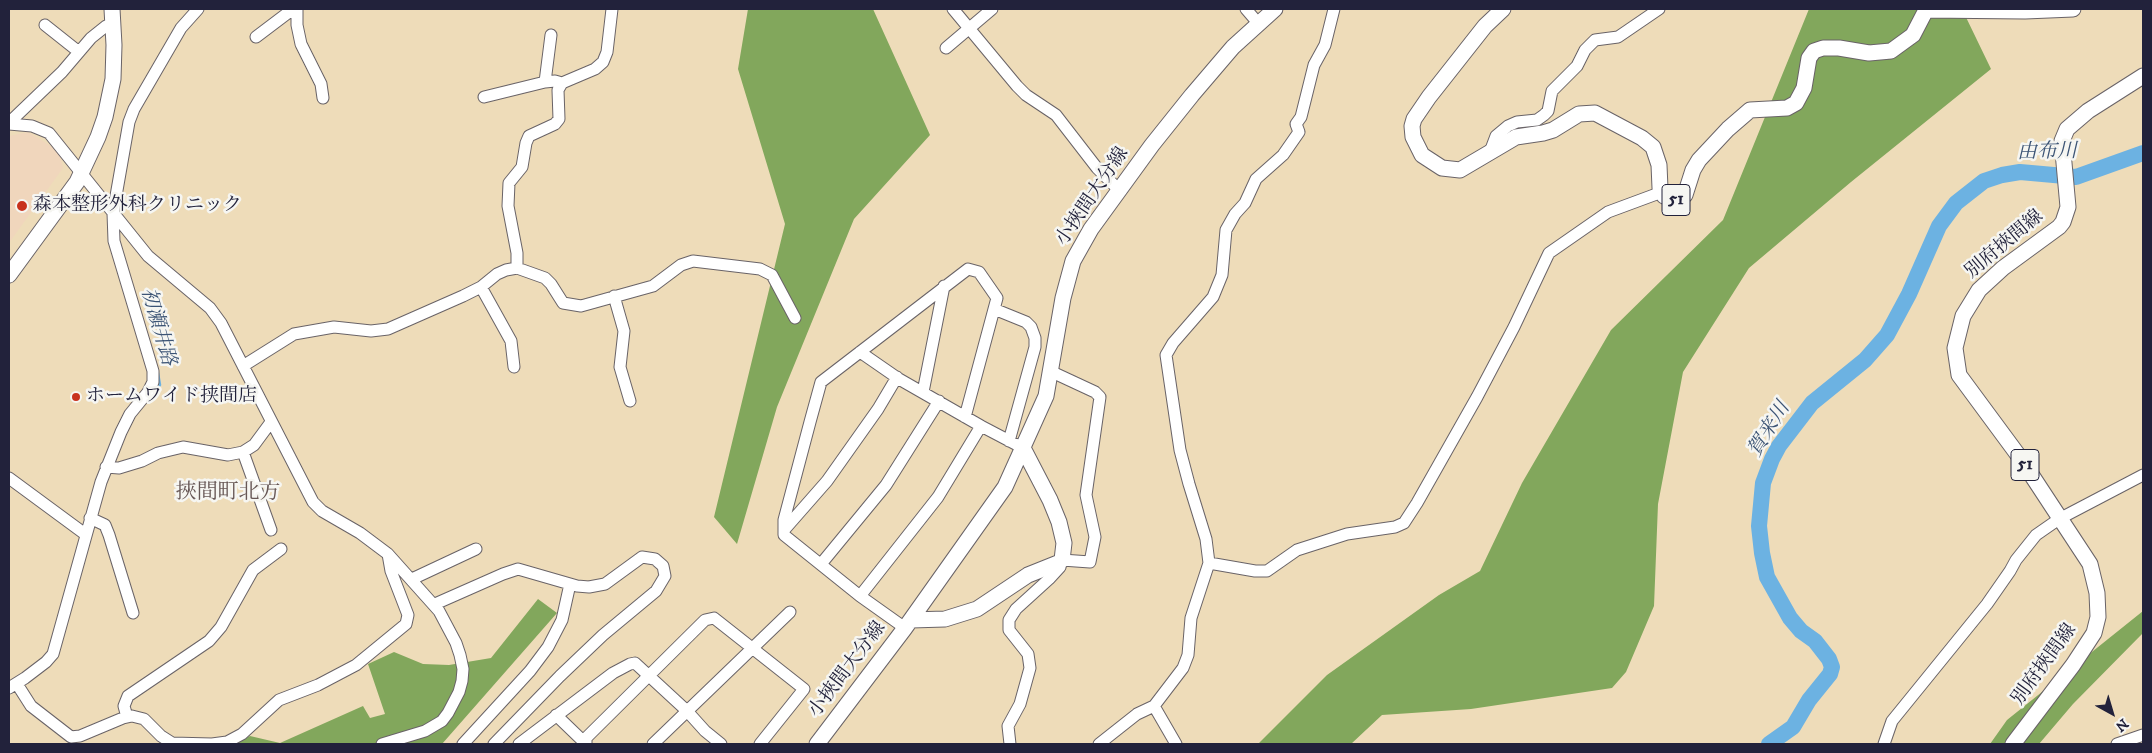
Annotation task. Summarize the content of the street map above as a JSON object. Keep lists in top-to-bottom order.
{
  "streets": {
    "main road": ["小挾間大分線", "51", "別府挾間線"]
  },
  "districts": ["挾間町北方"],
  "water": ["由布川", "初瀬井路", "賀来川"],
  "places": ["森本整形外科クリニック", "ホームワイド挟間店"],
  "north": "bottom right"
}
